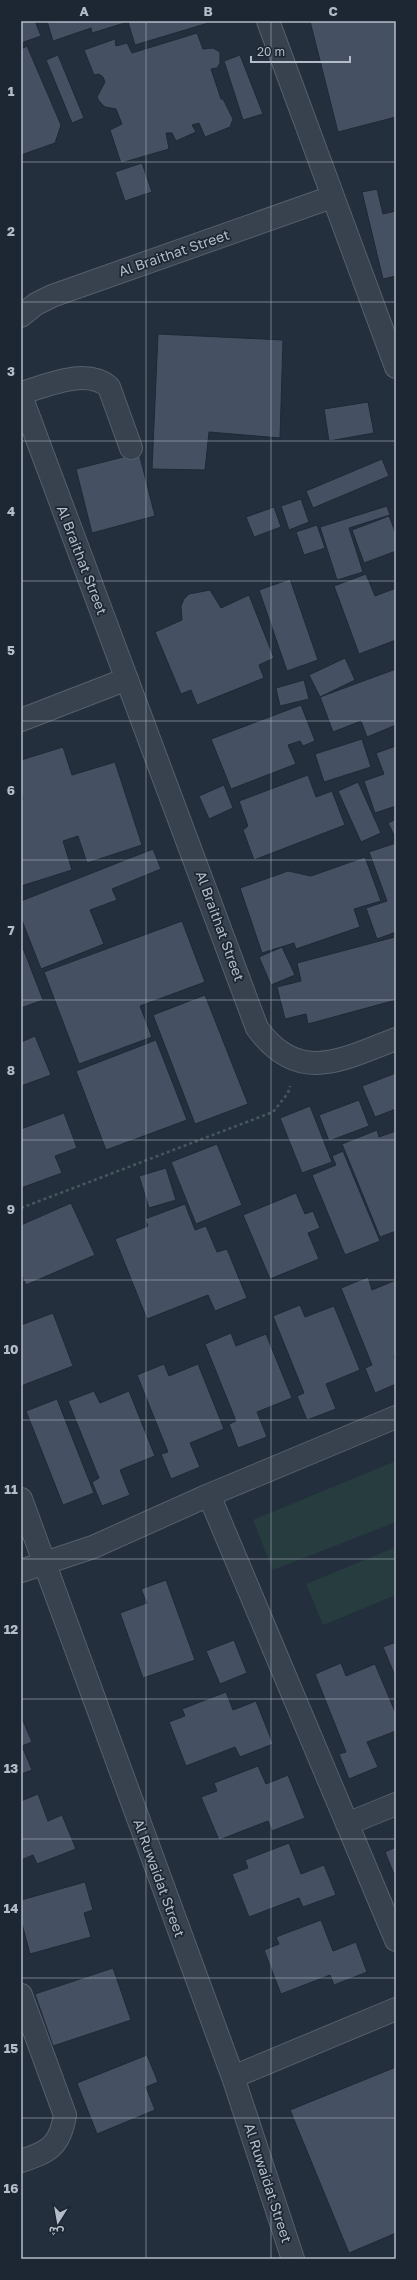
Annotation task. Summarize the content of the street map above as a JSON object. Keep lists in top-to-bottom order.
{
  "streets": {
    "street": ["Al Braithat Street", "Al Ruwaidat Street"]
  },
  "scale_bar": "20 m",
  "north": "bottom",
  "grid": {
    "columns": ["A", "B", "C"],
    "rows": [
      "1",
      "2",
      "3",
      "4",
      "5",
      "6",
      "7",
      "8",
      "9",
      "10",
      "11",
      "12",
      "13",
      "14",
      "15",
      "16"
    ]
  }
}
